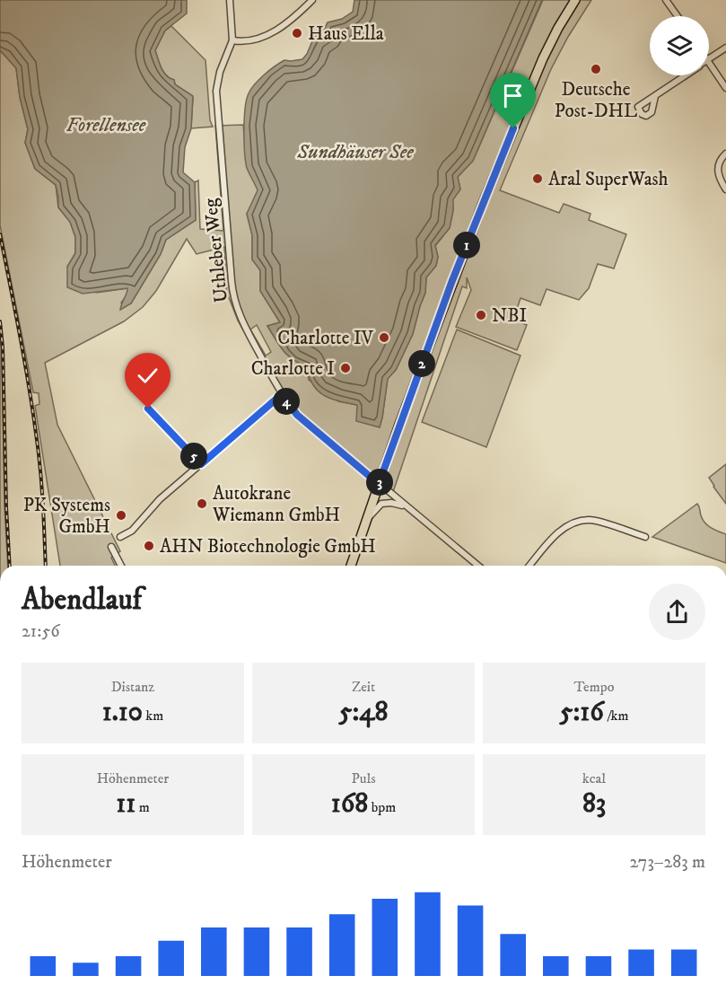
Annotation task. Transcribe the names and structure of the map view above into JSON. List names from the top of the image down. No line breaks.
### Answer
{"streets":{"street":["Uthleber Weg"]},"water":["Forellensee","Sundhäuser See"],"places":["Haus Ella","Deutsche Post-DHL","Aral SuperWash","NBI","Charlotte IV","Charlotte I","Autokrane Wiemann GmbH","PK Systems GmbH","AHN Biotechnologie GmbH"],"page":{"pins":["1","2","4","5","3"],"heading":["Abendlauf","21:56"],"stats":[["Distanz","1.10 km"],["Zeit","5:48"],["Tempo","5:16 /km"],["Höhenmeter","11 m"],["Puls","168 bpm"],["kcal","83"]],"chart":["Höhenmeter","273–283 m"]}}
